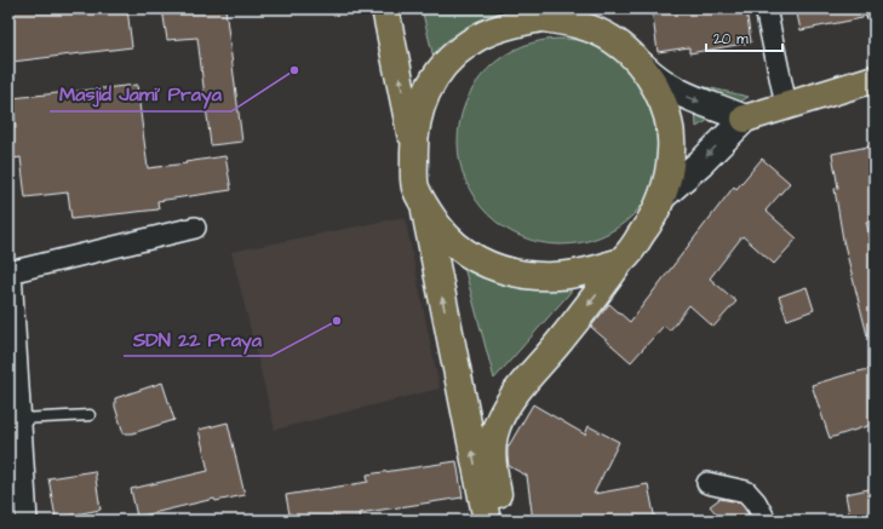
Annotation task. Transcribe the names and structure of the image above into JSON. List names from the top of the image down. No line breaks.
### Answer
{"places":["Masjid Jami' Praya","SDN 22 Praya"],"scale_bar":"20 m"}
